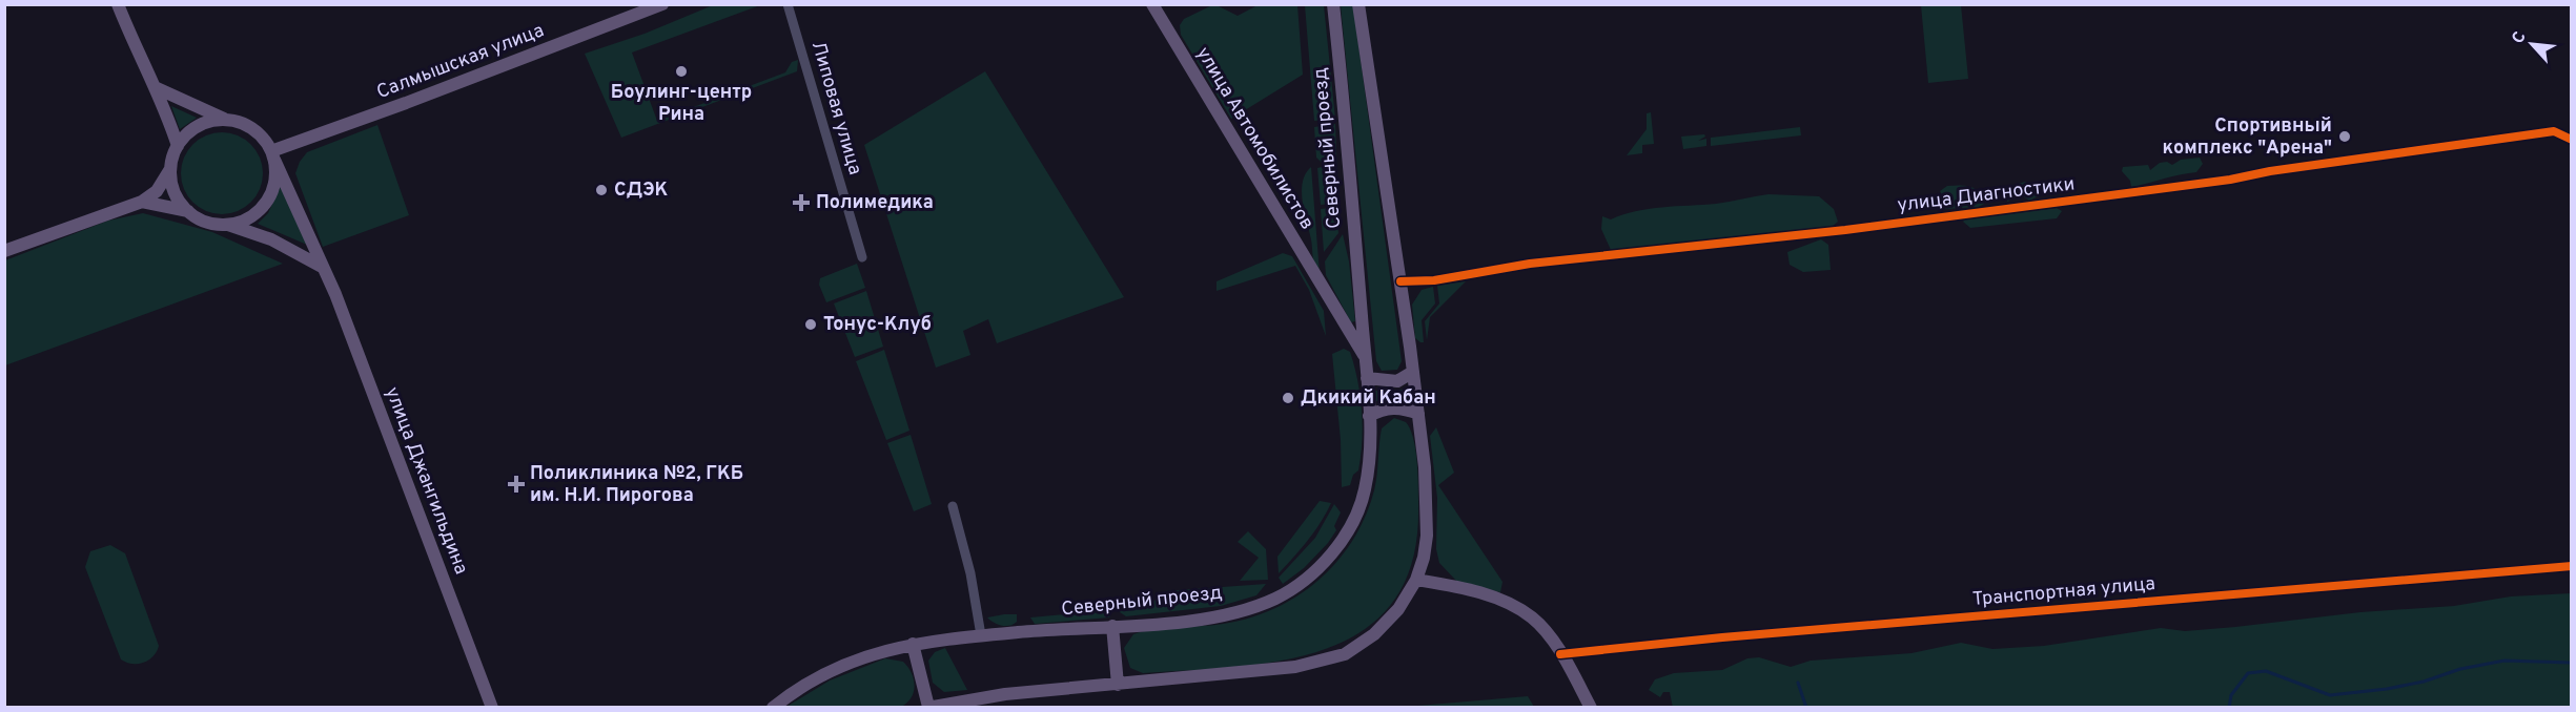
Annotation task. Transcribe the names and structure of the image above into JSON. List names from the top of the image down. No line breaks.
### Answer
{"streets":{"main road":["Салмышская улица","улица Автомобилистов","Северный проезд","улица Джангильдина"],"street":["Липовая улица","улица Диагностики","Транспортная улица"]},"crossings":[["Салмышская улица","улица Джангильдина"],["улица Автомобилистов","Северный проезд"]],"places":{"other":["Боулинг-центр Рина","Спортивный комплекс \"Арена\"","СДЭК","Тонус-Клуб","Дкикий Кабан"],"health":["Полимедика","Поликлиника №2, ГКБ им. Н.И. Пирогова"]},"north":"top left"}
